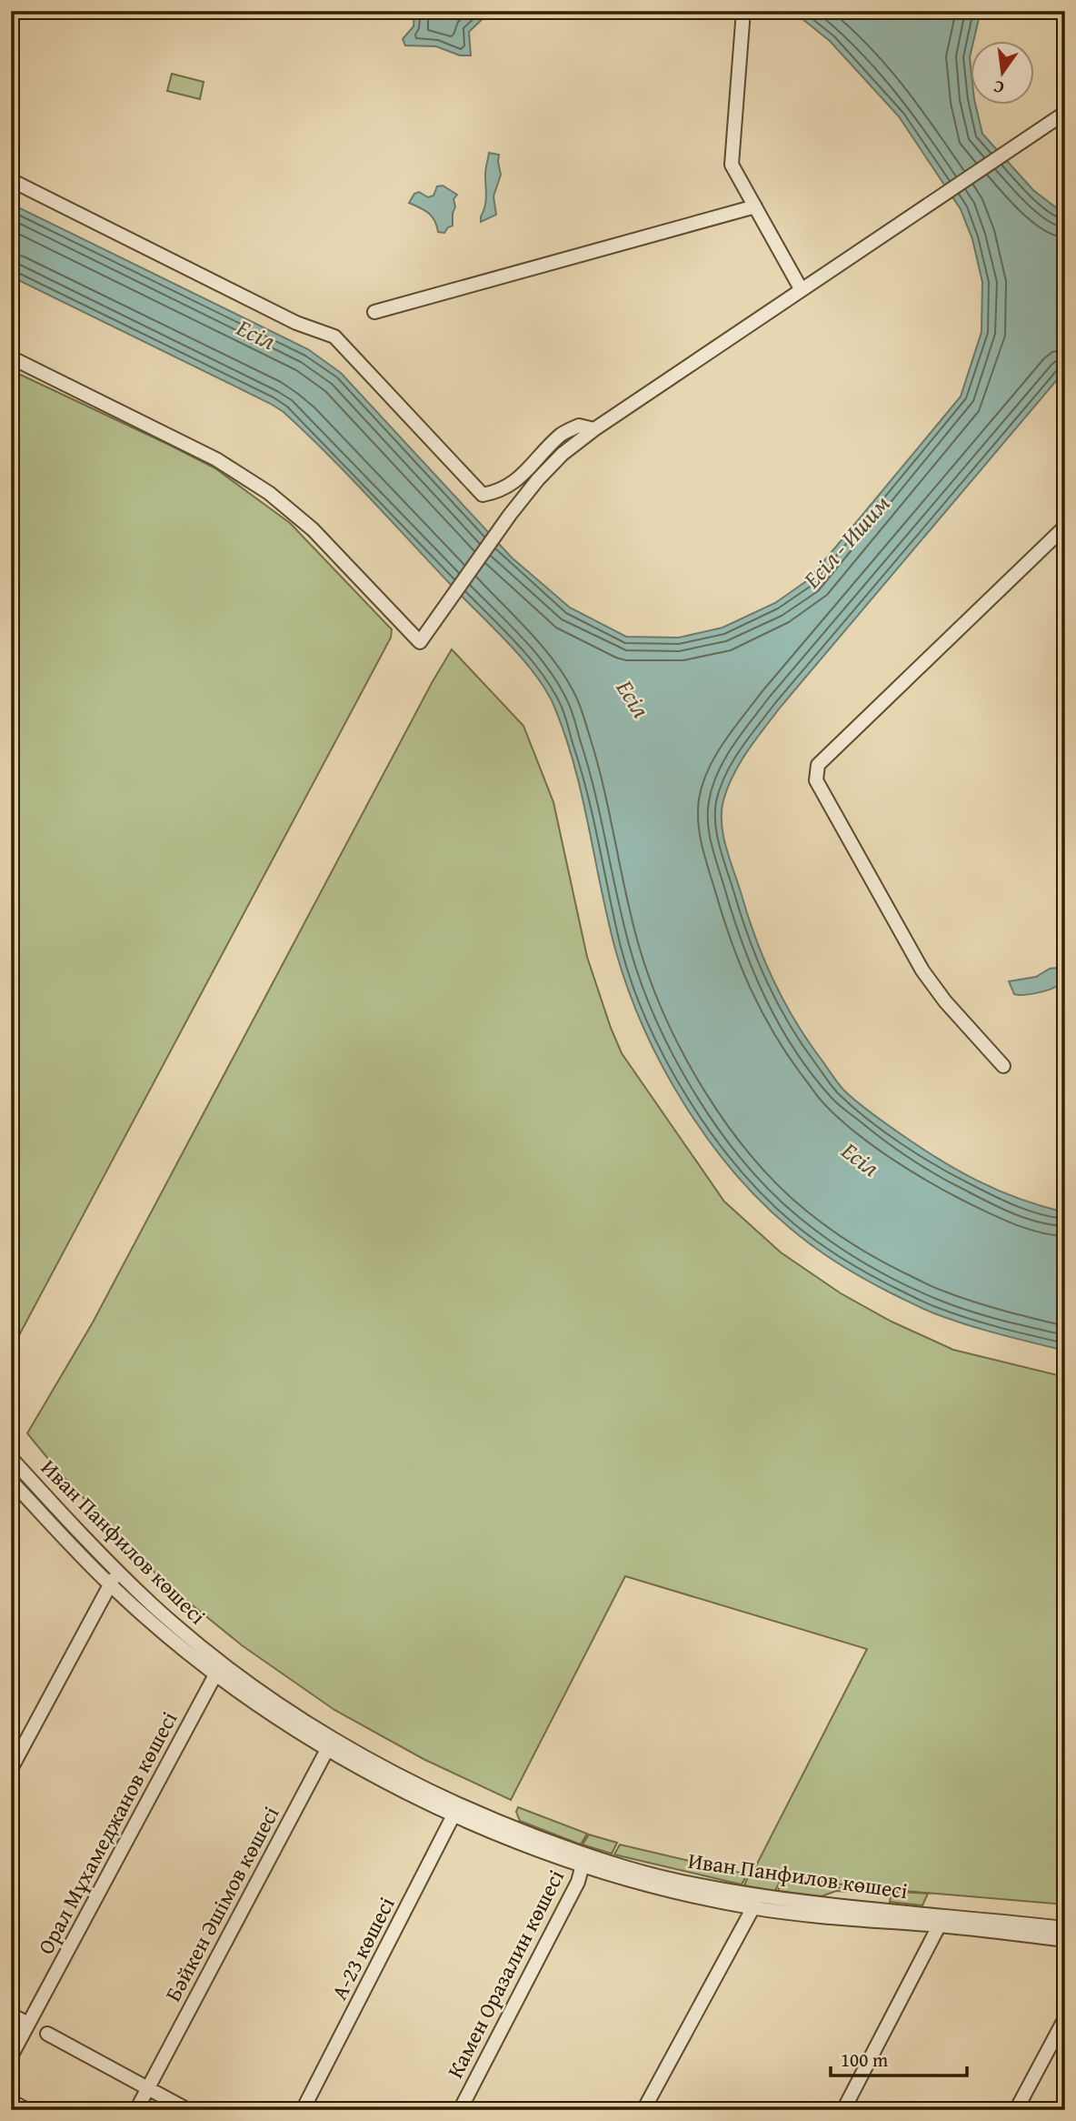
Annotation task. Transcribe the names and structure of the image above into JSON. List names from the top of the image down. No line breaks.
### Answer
{"streets":{"street":["Иван Панфилов көшесі","Орал Мұхамеджанов көшесі","Бәйкен Әшімов көшесі","А-23 көшесі","Камен Оразалин көшесі"]},"crossings":[["Иван Панфилов көшесі","Орал Мұхамеджанов көшесі"],["Иван Панфилов көшесі","Бәйкен Әшімов көшесі"],["Иван Панфилов көшесі","А-23 көшесі"],["Иван Панфилов көшесі","Камен Оразалин көшесі"]],"water":["Есіл","Есіл - Ишим"],"scale_bar":"100 m","north":"bottom"}
